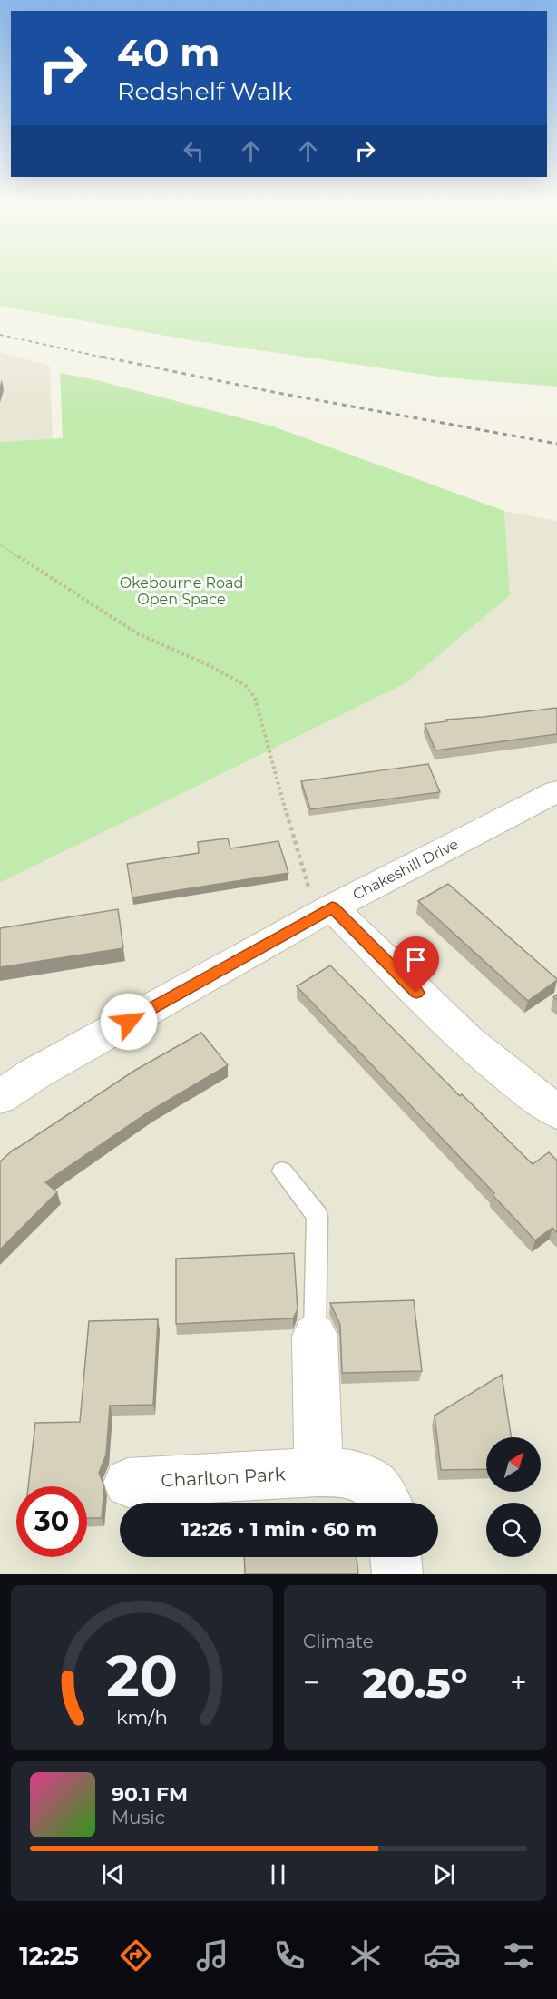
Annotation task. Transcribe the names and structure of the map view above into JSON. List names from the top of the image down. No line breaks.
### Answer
{"streets":{"street":["Chakeshill Drive","Charlton Park"]},"parks":["Okebourne Road Open Space"],"north":"top right","page":{"turn":["40 m","Redshelf Walk"],"limit":"30","trip":"12:26 · 1 min · 60 m","tile":"Climate","heat":["−","20.5°","+"],"song":["90.1 FM","Music"],"tabs":"12:25","gauge":["20","km/h"]}}
